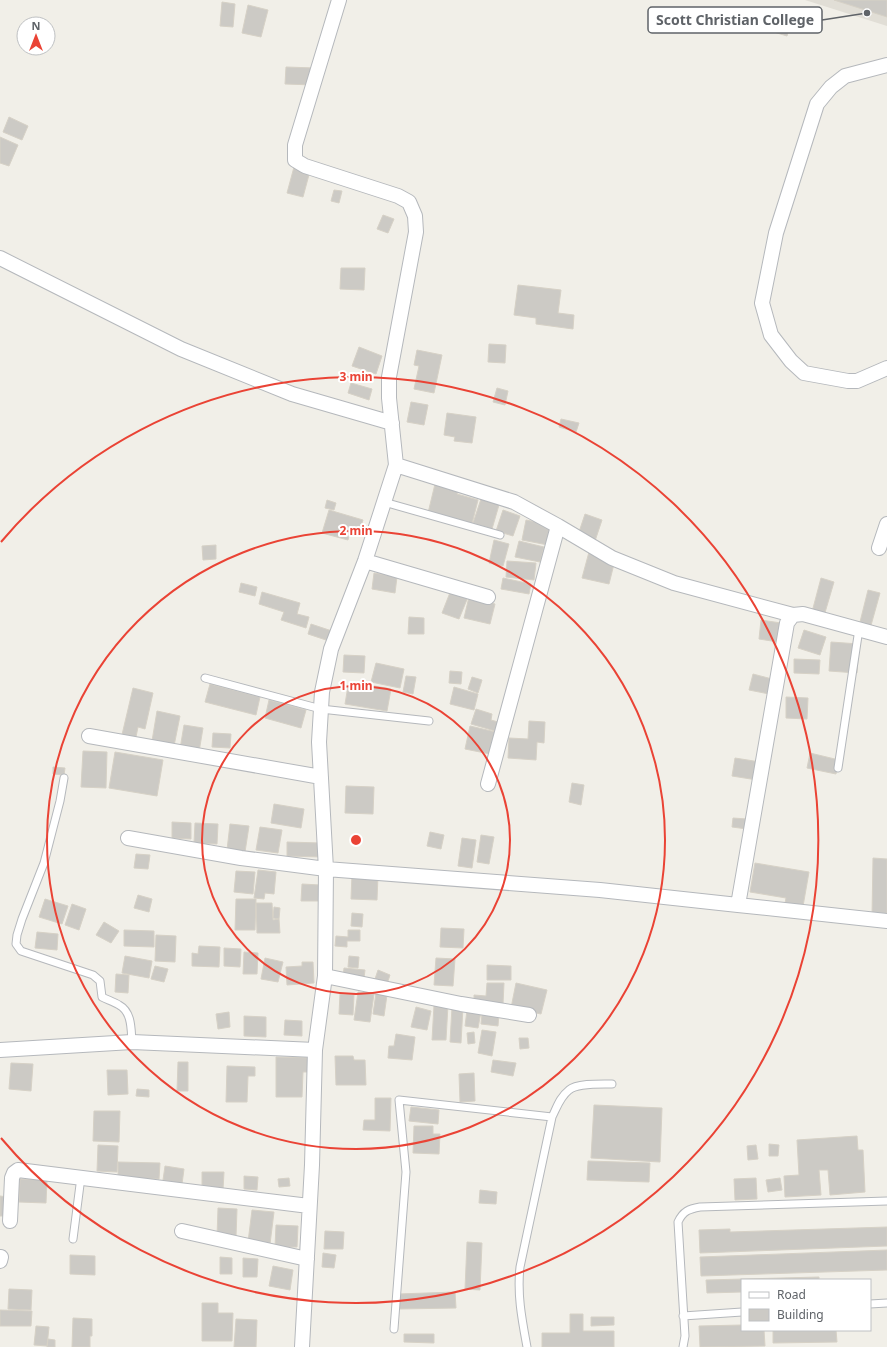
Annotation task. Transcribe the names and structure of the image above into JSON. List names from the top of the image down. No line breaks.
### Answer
{"places":["Scott Christian College"],"legend":["Road","Building"],"north":"top","rings":["3 min","2 min","1 min"]}
